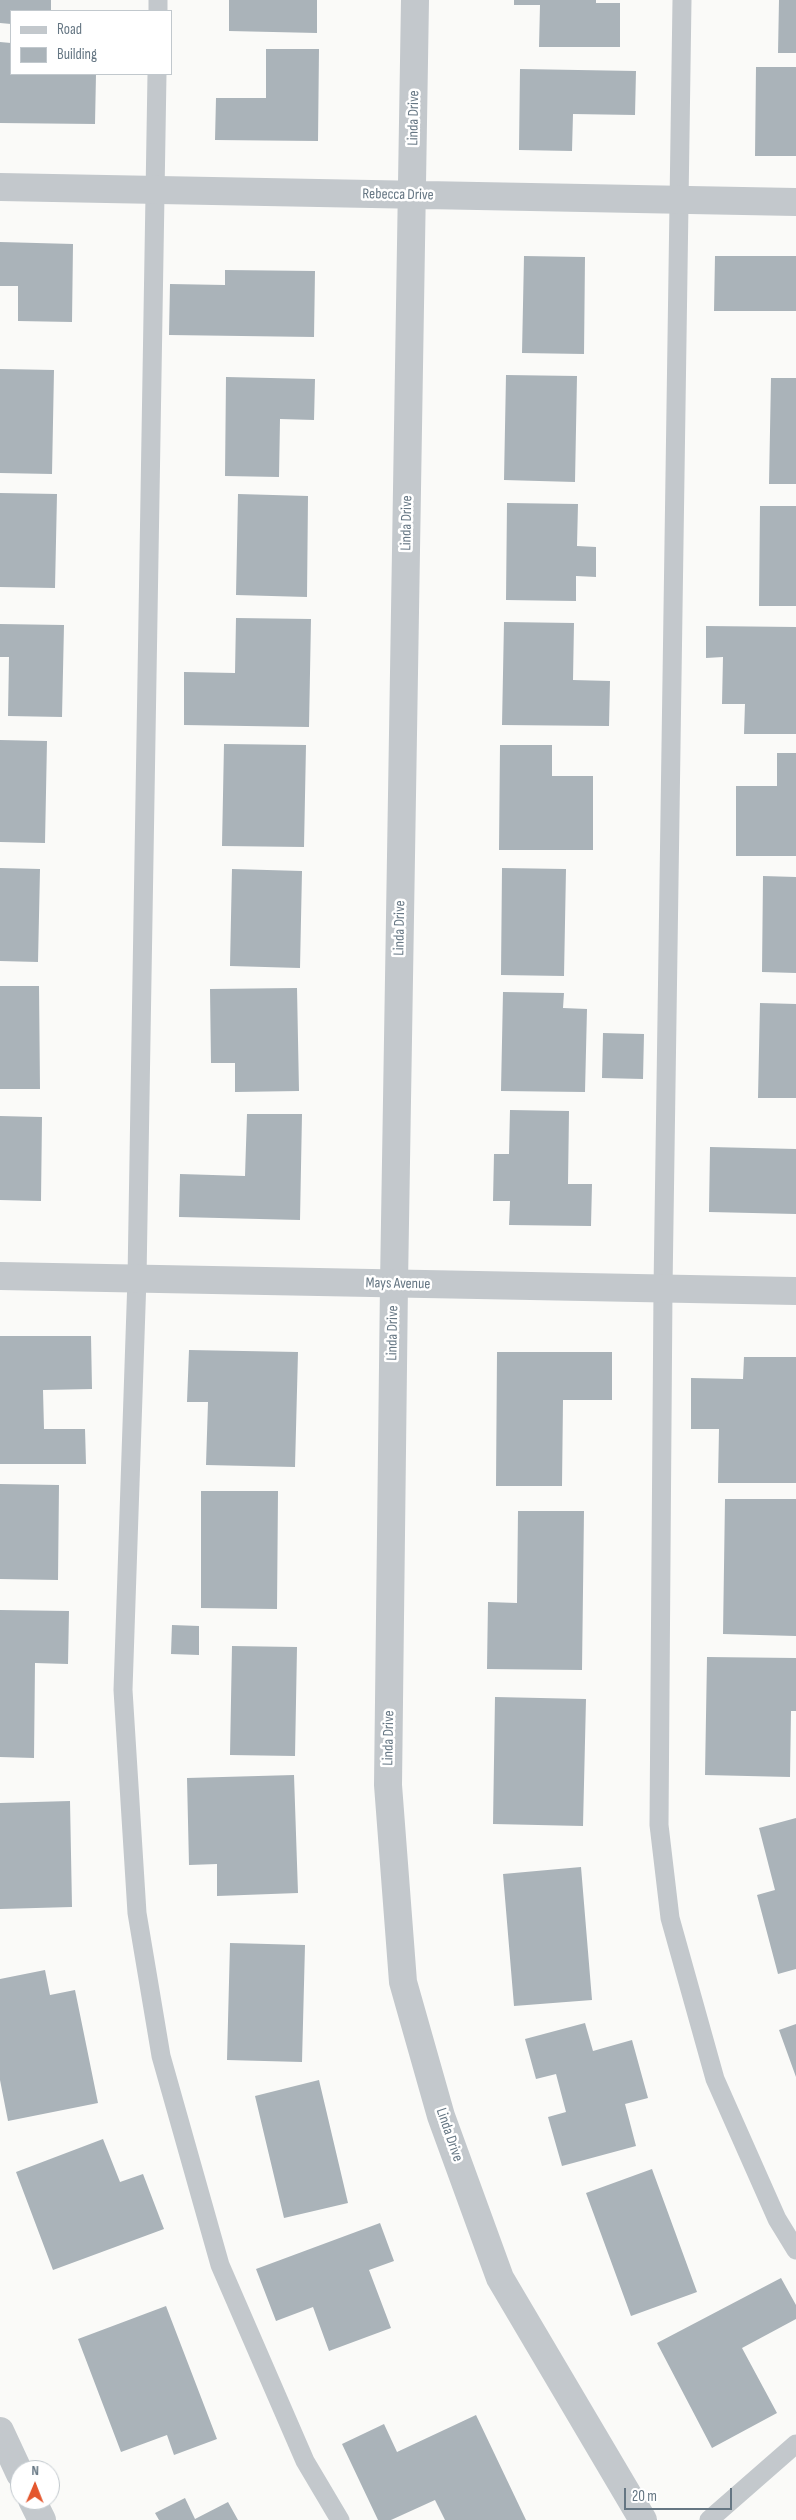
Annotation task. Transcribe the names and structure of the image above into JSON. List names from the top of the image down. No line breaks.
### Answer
{"streets":{"street":["Linda Drive","Rebecca Drive","Mays Avenue"]},"crossings":[["Linda Drive","Rebecca Drive"],["Linda Drive","Mays Avenue"]],"legend":["Road","Building"],"scale_bar":"20 m","north":"top"}
